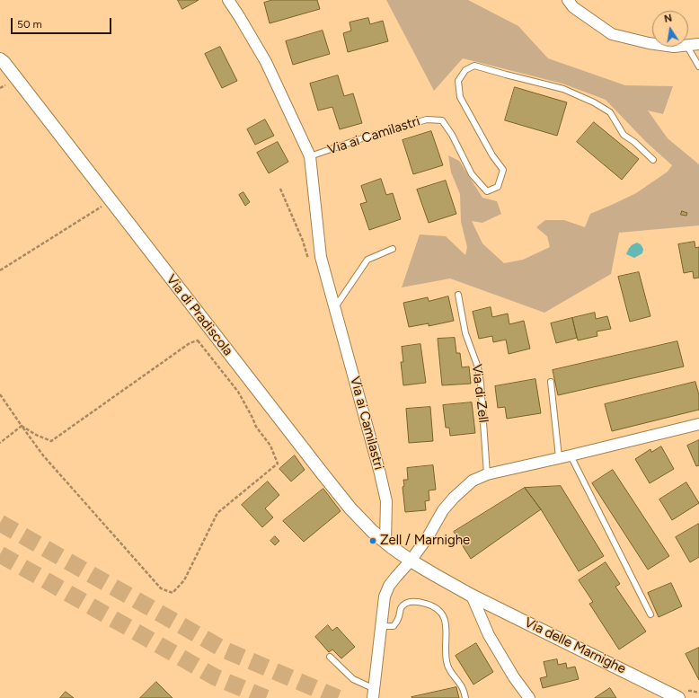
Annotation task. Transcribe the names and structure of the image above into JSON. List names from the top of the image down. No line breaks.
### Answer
{"streets":{"street":["Via ai Camilastri","Via di Pradiscola","Via delle Marnighe"],"lane":["Via di Zell"]},"crossings":[["Via ai Camilastri","Via di Pradiscola"],["Via di Pradiscola","Via delle Marnighe"]],"places":["Zell / Marnighe"],"scale_bar":"50 m","north":"top"}
